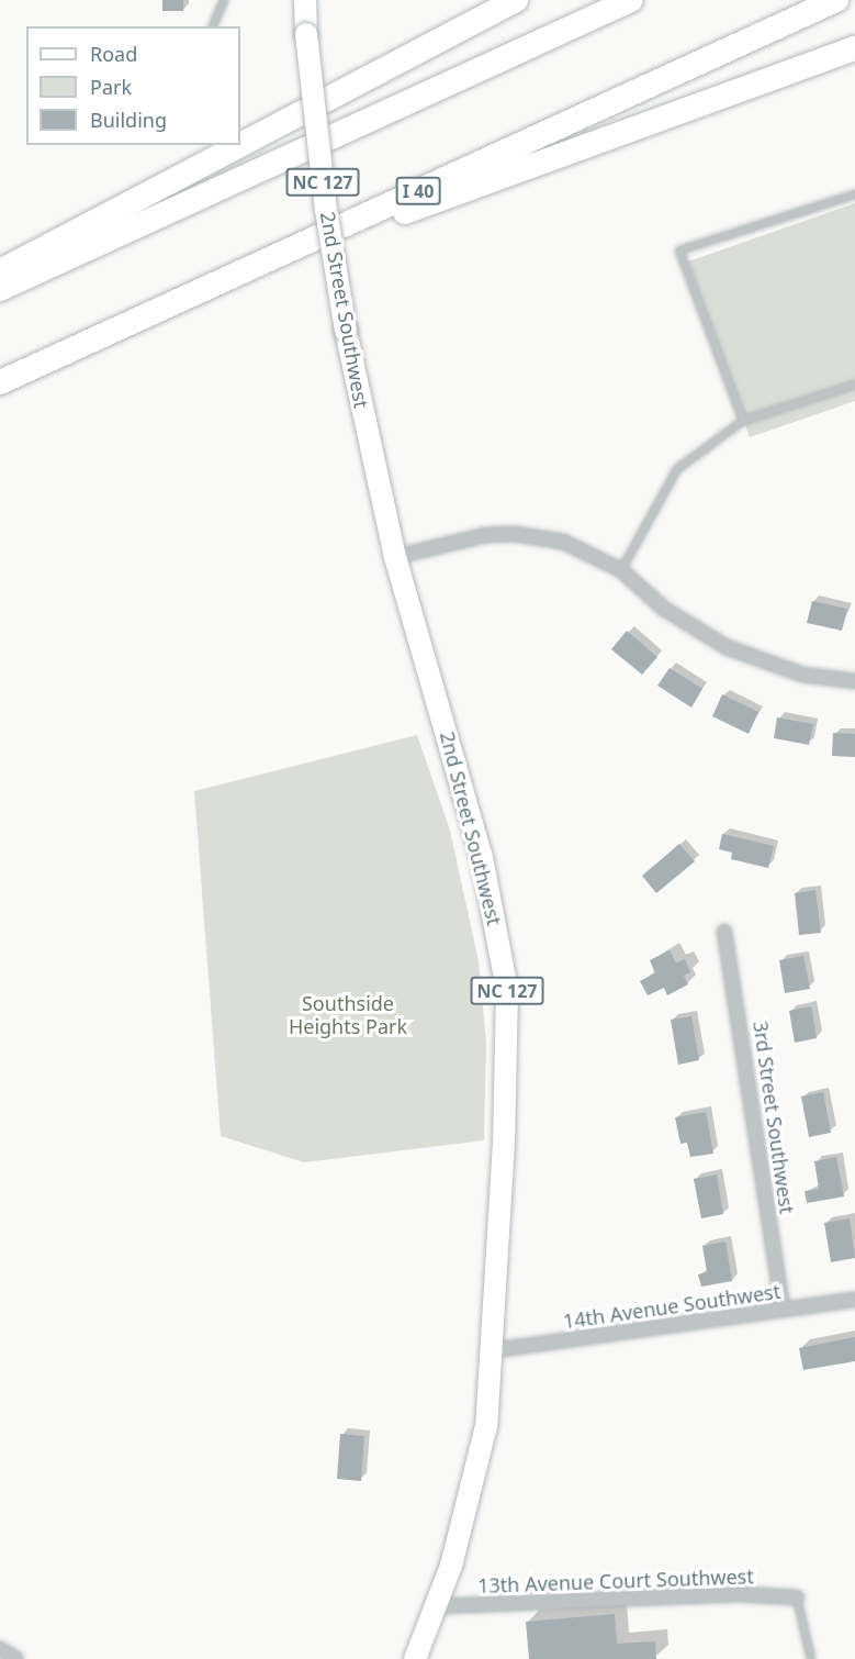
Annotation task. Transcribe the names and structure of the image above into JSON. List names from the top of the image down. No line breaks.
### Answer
{"streets":{"highway":["I 40"],"main road":["NC 127","2nd Street Southwest"],"street":["3rd Street Southwest","14th Avenue Southwest","13th Avenue Court Southwest"]},"crossings":[["2nd Street Southwest","14th Avenue Southwest"],["2nd Street Southwest","13th Avenue Court Southwest"],["3rd Street Southwest","14th Avenue Southwest"]],"parks":["Southside Heights Park"],"legend":["Road","Park","Building"]}
